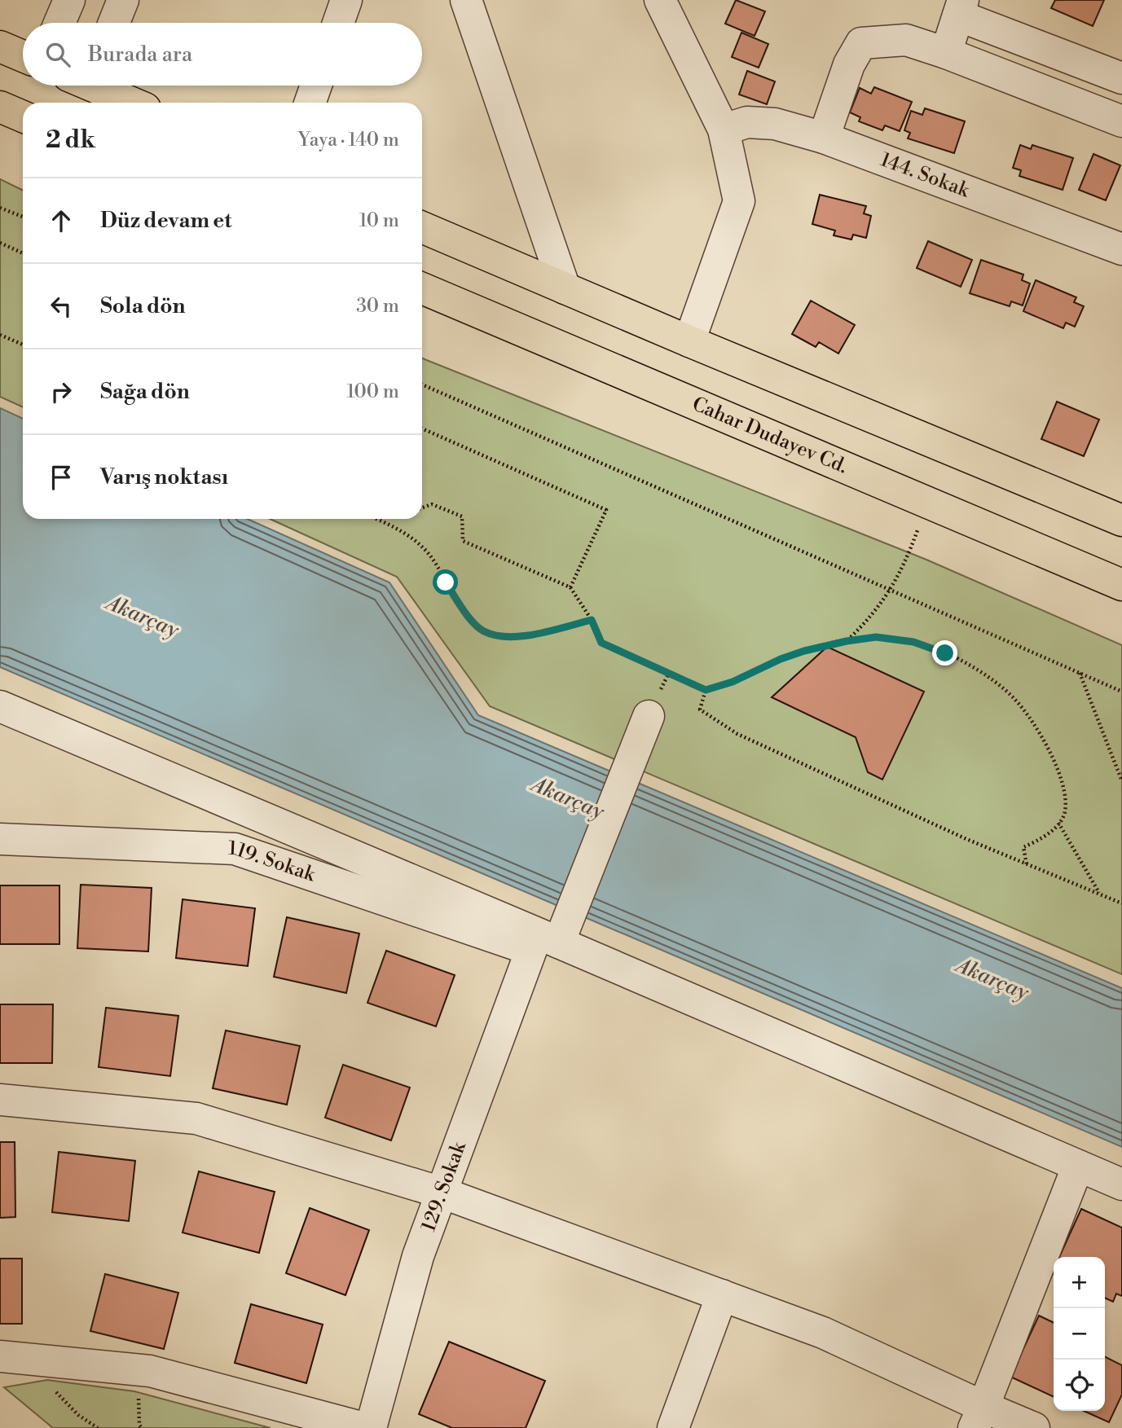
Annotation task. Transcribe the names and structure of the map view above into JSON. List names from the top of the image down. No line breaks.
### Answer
{"streets":{"main road":["Cahar Dudayev Cd."],"street":["144. Sokak","119. Sokak","129. Sokak"]},"crossings":[["119. Sokak","129. Sokak"]],"water":["Akarçay"],"page":{"search":"Burada ara","heading":["2 dk","Yaya · 140 m"],"list":[["Düz devam et","10 m"],["Sola dön","30 m"],["Sağa dön","100 m"],"Varış noktası"],"map_buttons":["+","−"]}}
